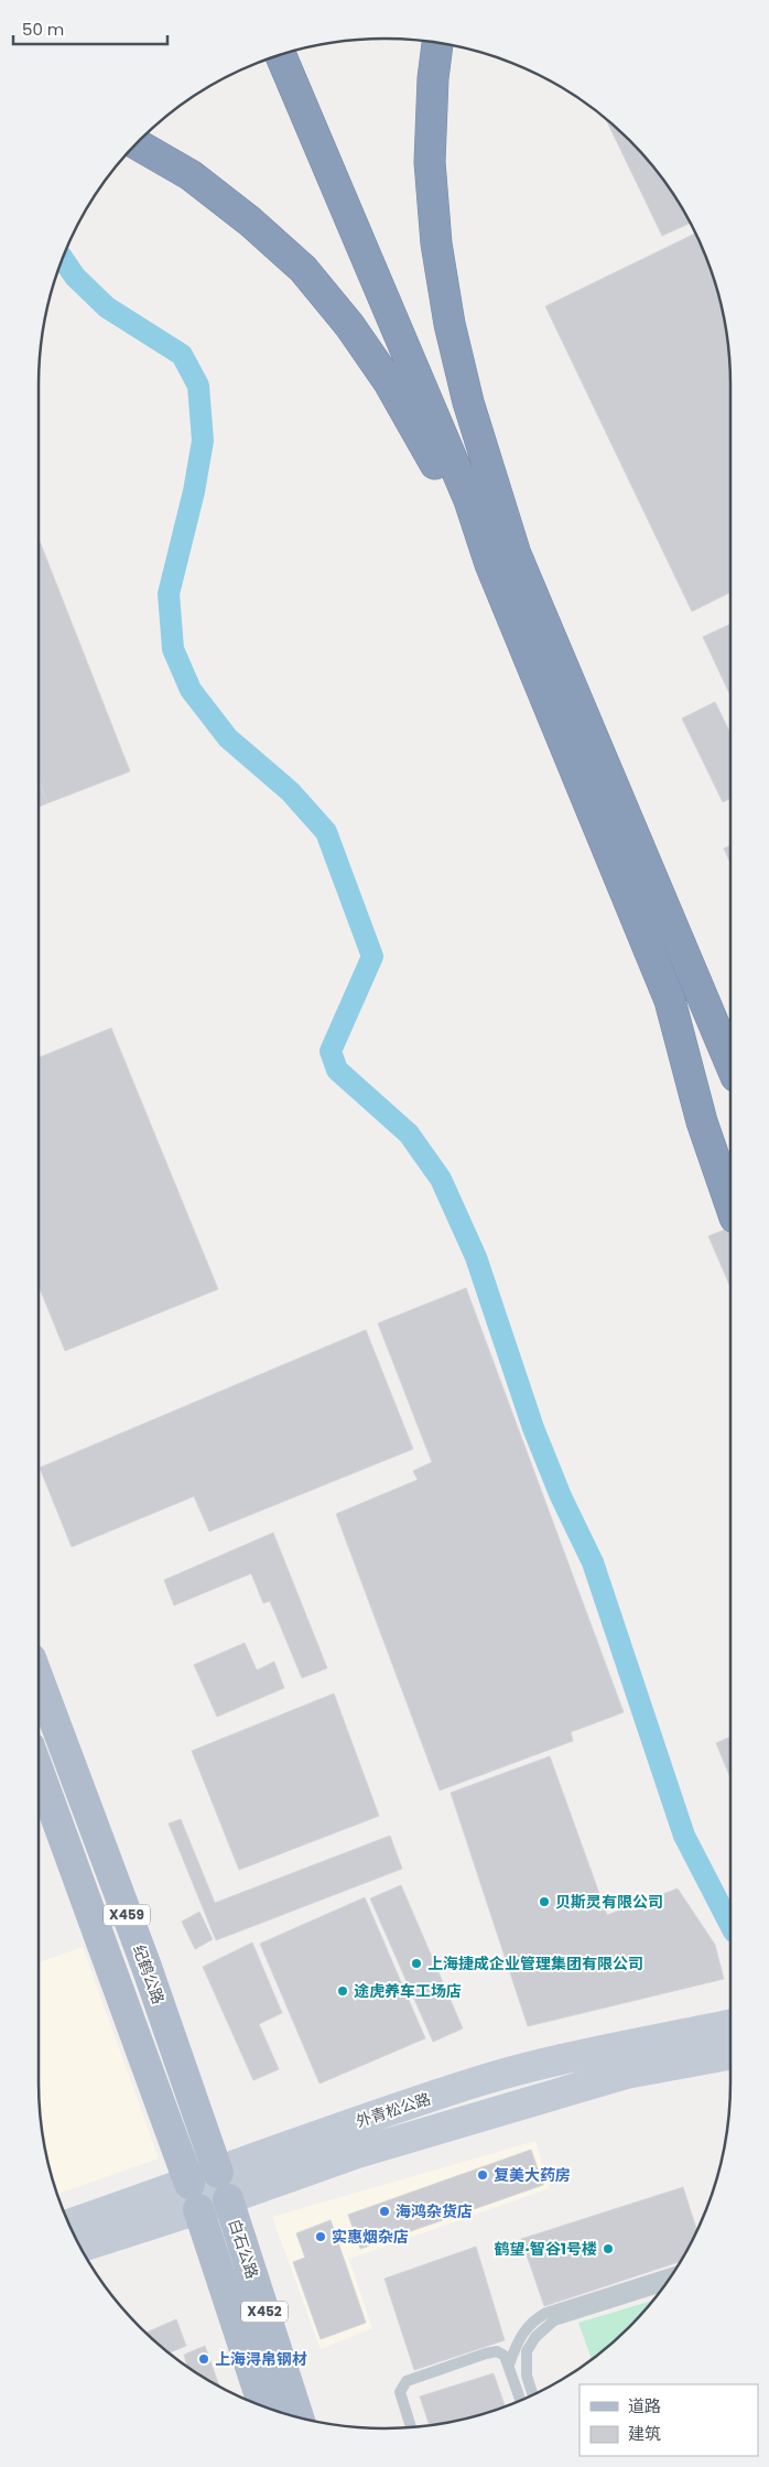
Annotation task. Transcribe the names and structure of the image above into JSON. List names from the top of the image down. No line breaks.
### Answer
{"streets":{"main road":["X459","纪鹤公路","外青松公路","白石公路","X452"]},"crossings":[["X459","外青松公路"],["X459","白石公路"],["纪鹤公路","外青松公路"],["纪鹤公路","白石公路"],["外青松公路","白石公路"]],"places":["贝斯灵有限公司","上海捷成企业管理集团有限公司","途虎养车工场店","复美大药房","海鸿杂货店","实惠烟杂店","鹤望·智谷1号楼","上海浔帛钢材"],"legend":["道路","建筑"],"scale_bar":"50 m"}
